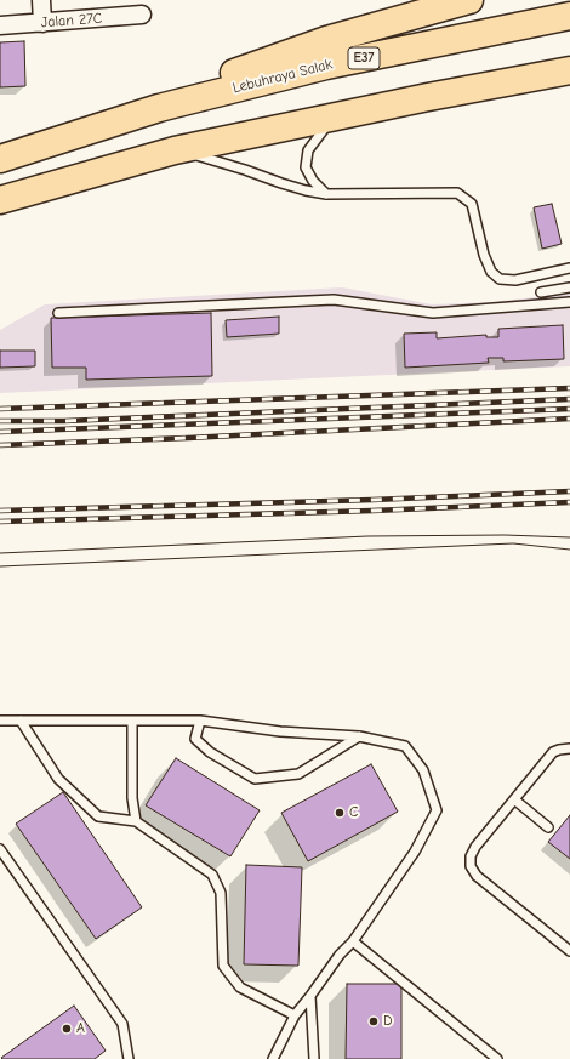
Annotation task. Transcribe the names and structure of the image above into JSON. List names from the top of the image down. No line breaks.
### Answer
{"streets":{"highway":["E37","Lebuhraya Salak"],"street":["Jalan 27C"]},"places":["C","D","A"]}
